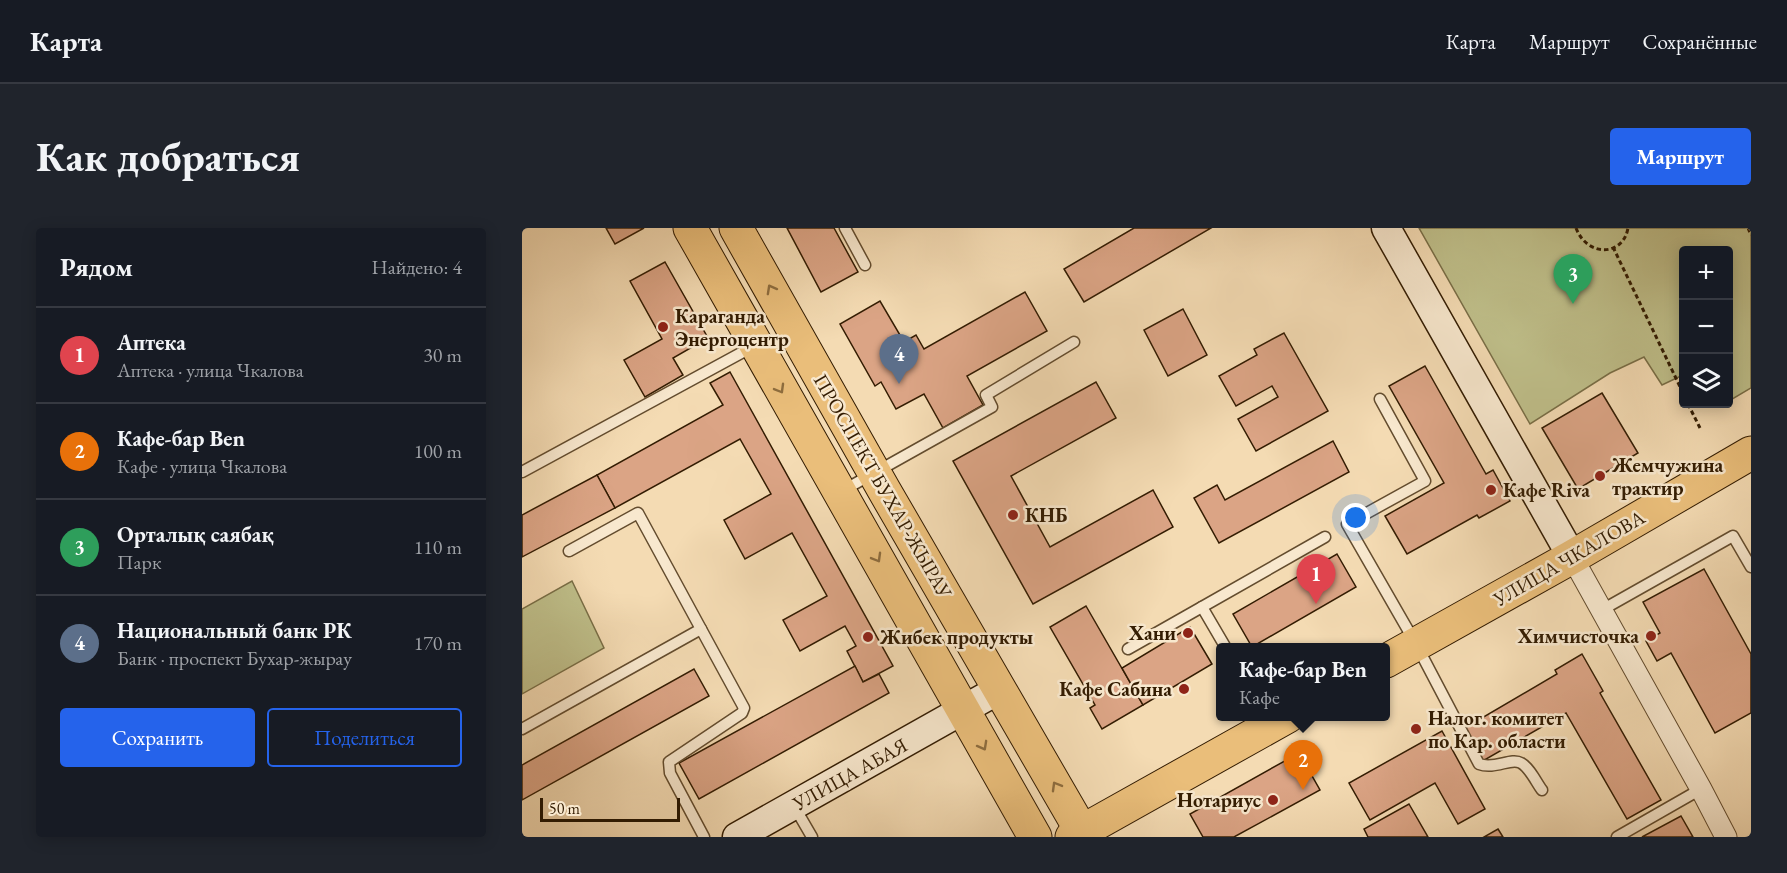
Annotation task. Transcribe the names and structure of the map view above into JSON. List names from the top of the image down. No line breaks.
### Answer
{"streets":{"main road":["ПРОСПЕКТ БУХАР-ЖЫРАУ","УЛИЦА ЧКАЛОВА","УЛИЦА АБАЯ"]},"crossings":[["ПРОСПЕКТ БУХАР-ЖЫРАУ","УЛИЦА АБАЯ"]],"places":["Караганда Энергоцентр","Жемчужина трактир","Кафе Riva","КНБ","Хани","Химчисточка","Жибек продукты","Кафе Сабина","Налог. комитет по Кар. области","Нотариус"],"scale_bar":"50 m","page":{"header":"Карта","nav":["Карта","Маршрут","Сохранённые"],"buttons":["Маршрут",["Сохранить","Поделиться"]],"title":"Как добраться","heading":["Рядом","Найдено: 4"],"map_buttons":["+","−"],"pins":["3","4","1","2"],"list":[{"mark":"1","name":"Аптека","note":"Аптека · улица Чкалова","value":"30 m"},{"mark":"2","name":"Кафе-бар Ben","note":"Кафе · улица Чкалова","value":"100 m"},{"mark":"3","name":"Орталық саябақ","note":"Парк","value":"110 m"},{"mark":"4","name":"Национальный банк РК","note":"Банк · проспект Бухар-жырау","value":"170 m"}],"popup":["Кафе-бар Ben","Кафе"],"scale":"50 m"}}
